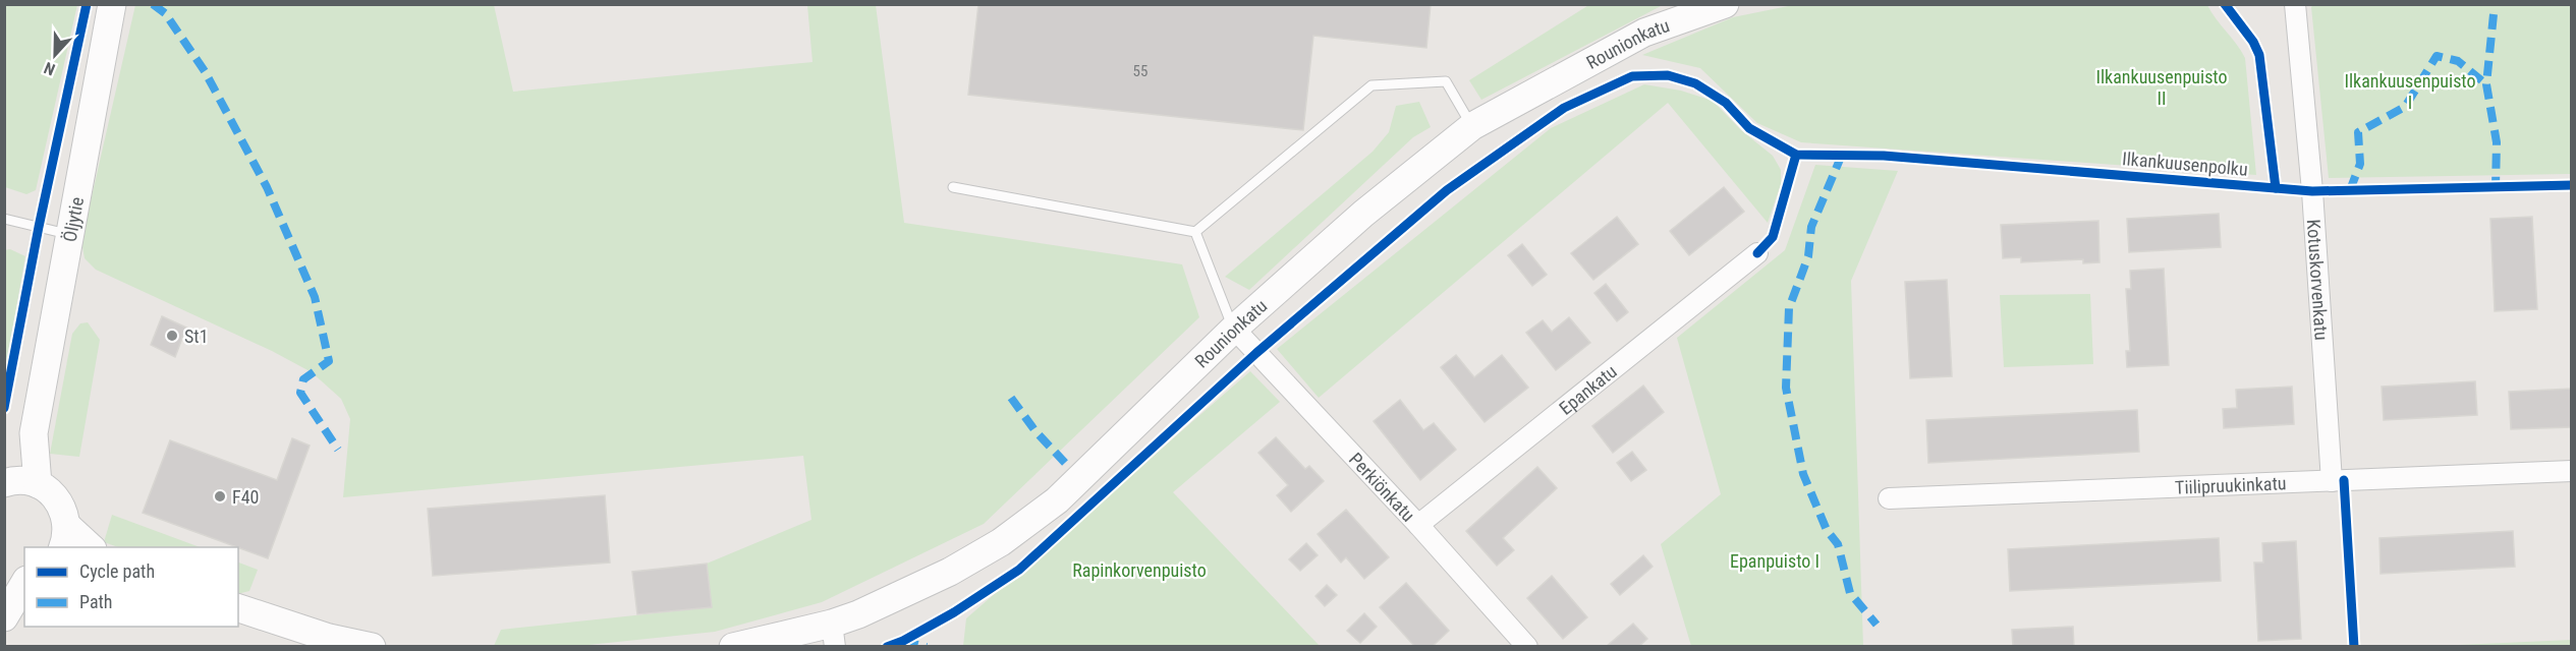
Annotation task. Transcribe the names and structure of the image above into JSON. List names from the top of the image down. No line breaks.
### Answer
{"streets":{"main road":["Rounionkatu","Öljytie"],"street":["Kotuskorvenkatu","Epankatu","Tiilipruukinkatu","Perkiönkatu"],"cycle path":["Ilkankuusenpolku"]},"crossings":[["Rounionkatu","Perkiönkatu"],["Kotuskorvenkatu","Tiilipruukinkatu"],["Epankatu","Perkiönkatu"]],"parks":["Ilkankuusenpuisto II","Ilkankuusenpuisto I","Epanpuisto I","Rapinkorvenpuisto"],"places":["St1","F40"],"house_numbers":["55"],"legend":["Cycle path","Path"],"north":"bottom"}
